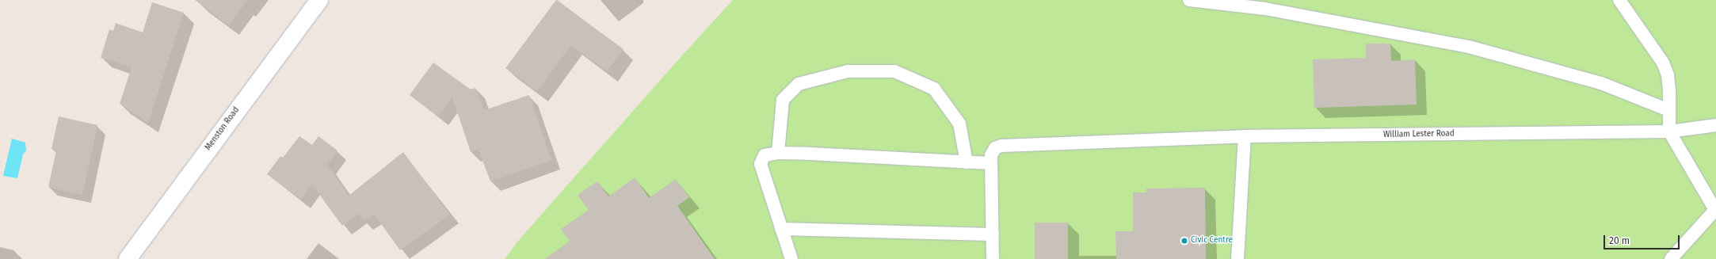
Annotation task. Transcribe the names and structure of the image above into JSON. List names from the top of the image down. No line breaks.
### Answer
{"streets":{"street":["Menston Road"],"lane":["William Lester Road"]},"places":["Civic Centre"],"scale_bar":"20 m"}
